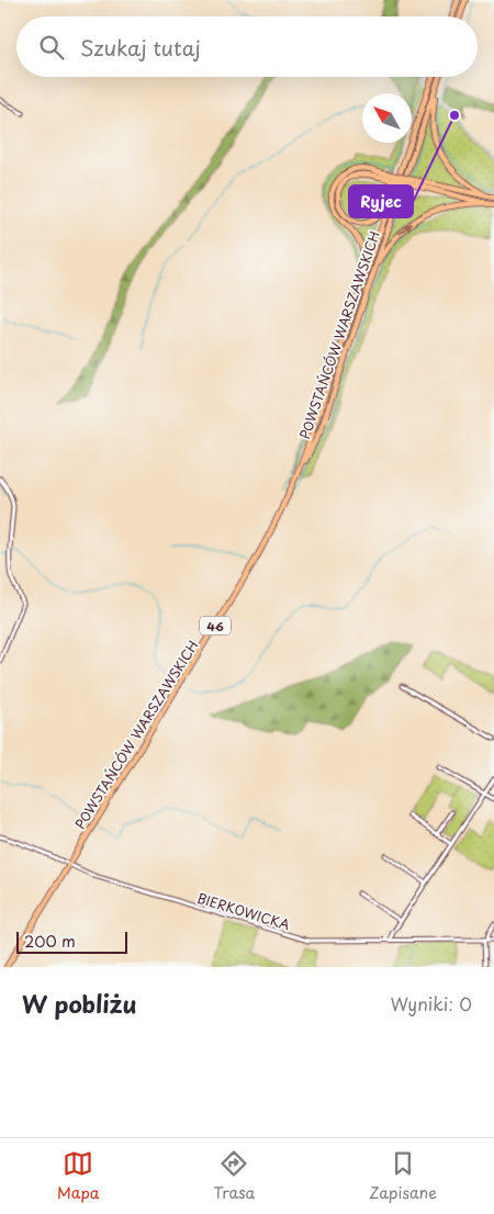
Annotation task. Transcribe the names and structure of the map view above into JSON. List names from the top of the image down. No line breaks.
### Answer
{"streets":{"main road":["POWSTAŃCÓW WARSZAWSKICH","46"],"street":["BIERKOWICKA"]},"crossings":[["POWSTAŃCÓW WARSZAWSKICH","BIERKOWICKA"]],"places":["Ryjec"],"scale_bar":"200 m","north":"top left","page":{"search":"Szukaj tutaj","scale":"200 m","heading":["W pobliżu","Wyniki: 0"],"nav":["Mapa","Trasa","Zapisane"]}}
